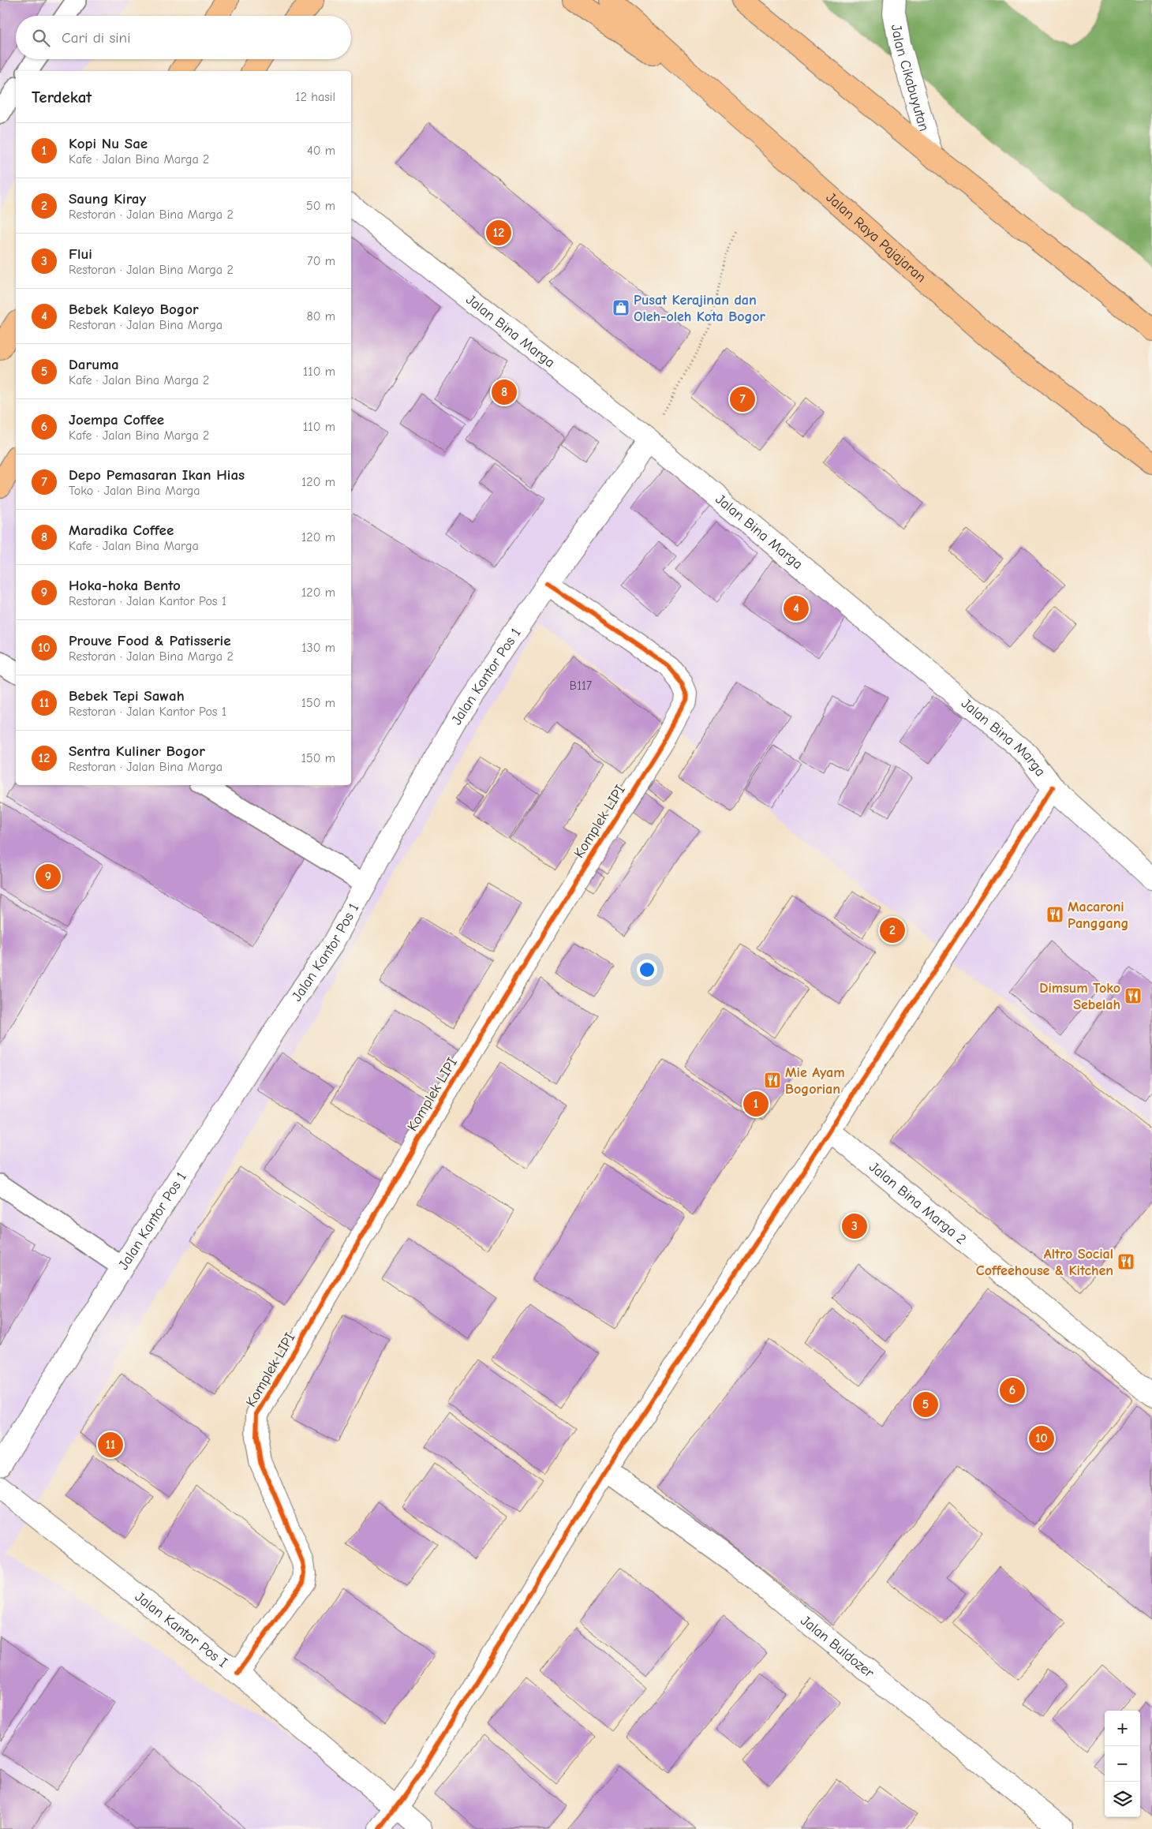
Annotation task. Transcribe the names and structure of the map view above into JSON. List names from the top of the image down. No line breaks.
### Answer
{"streets":{"highway":["Jalan Raya Pajajaran"],"street":["Jalan Cikabuyutan","Jalan Bina Marga","Jalan Kantor Pos 1","Komplek LIPI","Jalan Bina Marga 2","Jalan Kantor Pos I","Jalan Buldozer"]},"crossings":[["Jalan Bina Marga","Jalan Kantor Pos 1"],["Jalan Kantor Pos 1","Komplek LIPI"],["Komplek LIPI","Jalan Kantor Pos I"]],"places":{"shop":["Pusat Kerajinan dan Oleh-oleh Kota Bogor"],"restaurant":["Macaroni Panggang","Dimsum Toko Sebelah","Mie Ayam Bogorian","Altro Social Coffeehouse & Kitchen"]},"house_numbers":["B117"],"page":{"search":"Cari di sini","heading":["Terdekat","12 hasil"],"list":[{"mark":"1","name":"Kopi Nu Sae","note":"Kafe · Jalan Bina Marga 2","value":"40 m"},{"mark":"2","name":"Saung Kiray","note":"Restoran · Jalan Bina Marga 2","value":"50 m"},{"mark":"3","name":"Flui","note":"Restoran · Jalan Bina Marga 2","value":"70 m"},{"mark":"4","name":"Bebek Kaleyo Bogor","note":"Restoran · Jalan Bina Marga","value":"80 m"},{"mark":"5","name":"Daruma","note":"Kafe · Jalan Bina Marga 2","value":"110 m"},{"mark":"6","name":"Joempa Coffee","note":"Kafe · Jalan Bina Marga 2","value":"110 m"},{"mark":"7","name":"Depo Pemasaran Ikan Hias","note":"Toko · Jalan Bina Marga","value":"120 m"},{"mark":"8","name":"Maradika Coffee","note":"Kafe · Jalan Bina Marga","value":"120 m"},{"mark":"9","name":"Hoka-hoka Bento","note":"Restoran · Jalan Kantor Pos 1","value":"120 m"},{"mark":"10","name":"Prouve Food & Patisserie","note":"Restoran · Jalan Bina Marga 2","value":"130 m"},{"mark":"11","name":"Bebek Tepi Sawah","note":"Restoran · Jalan Kantor Pos 1","value":"150 m"},{"mark":"12","name":"Sentra Kuliner Bogor","note":"Restoran · Jalan Bina Marga","value":"150 m"}],"pins":["12","8","7","4","9","2","1","3","6","5","10","11"],"map_buttons":["+","−"]}}
